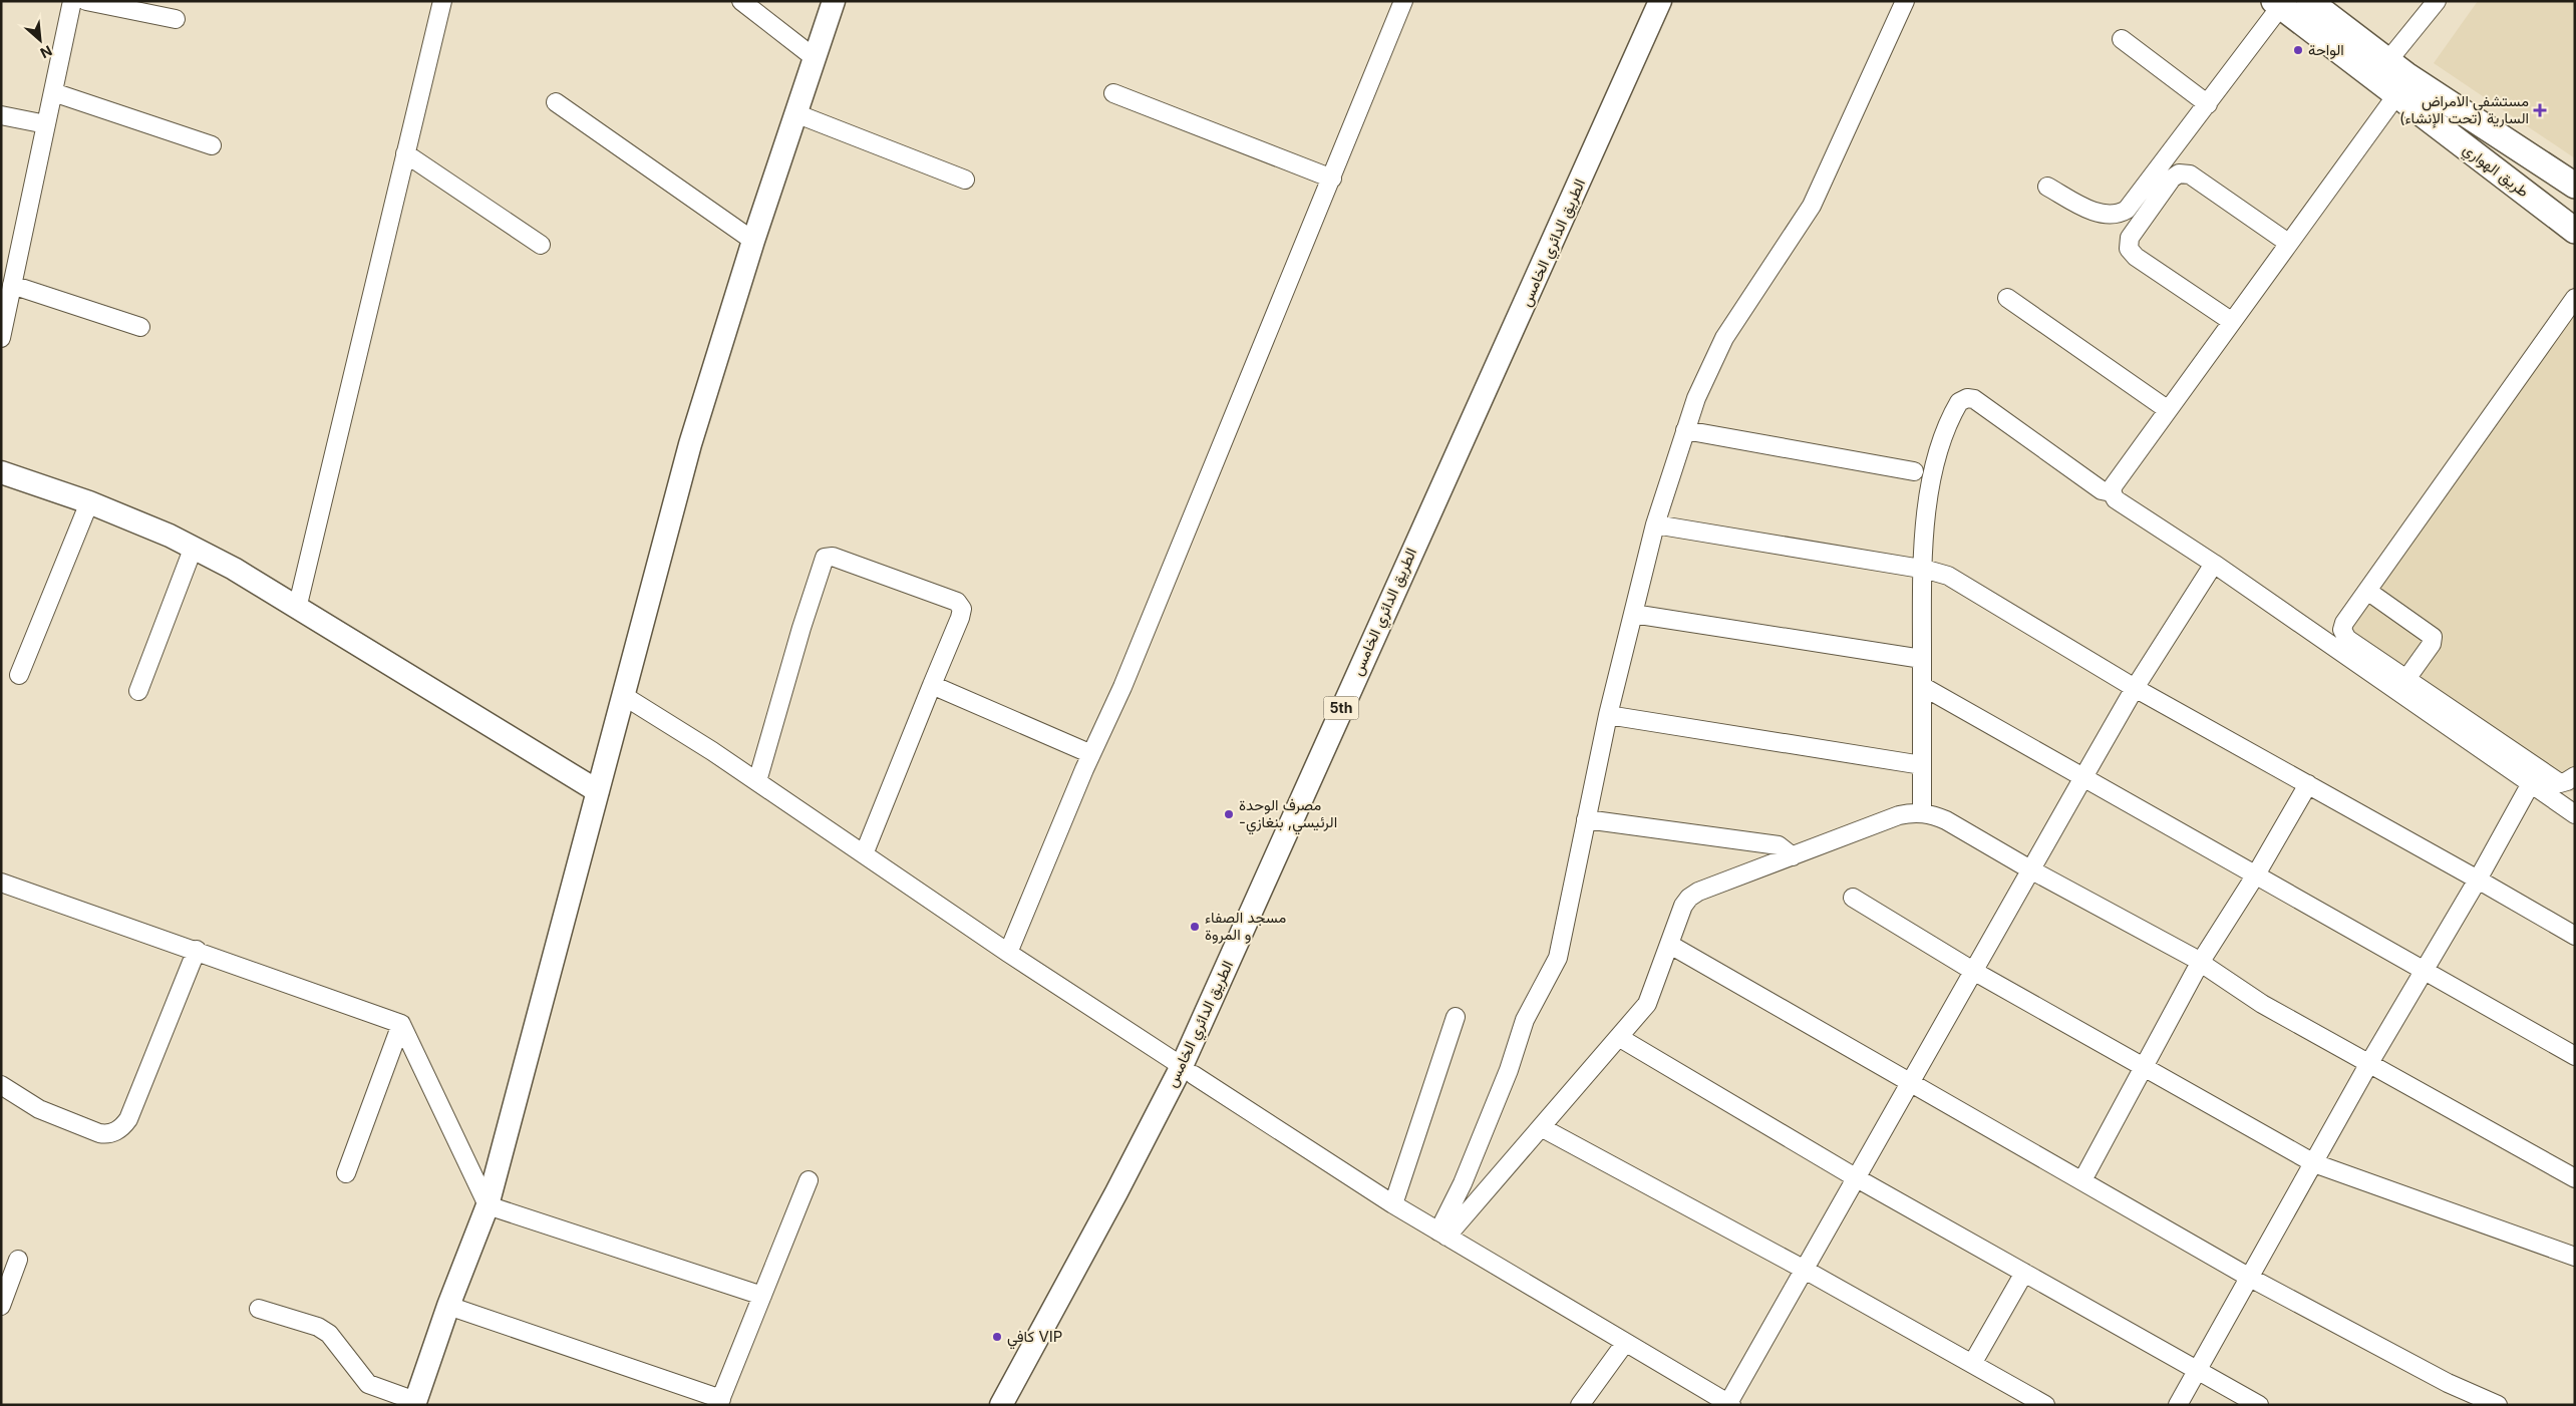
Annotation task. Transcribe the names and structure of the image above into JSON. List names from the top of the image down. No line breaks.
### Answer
{"streets":{"highway":["طريق الهواري"],"main road":["الطريق الدائري الخامس","5th"]},"places":{"other":["الواحة","مصرف الوحدة -الرئيسي, بنغازي","مسجد الصفاء و المروة","كافي VIP"],"health":["مستشفي الامراض السارية (تحت الإنشاء)"]},"north":"bottom right"}
